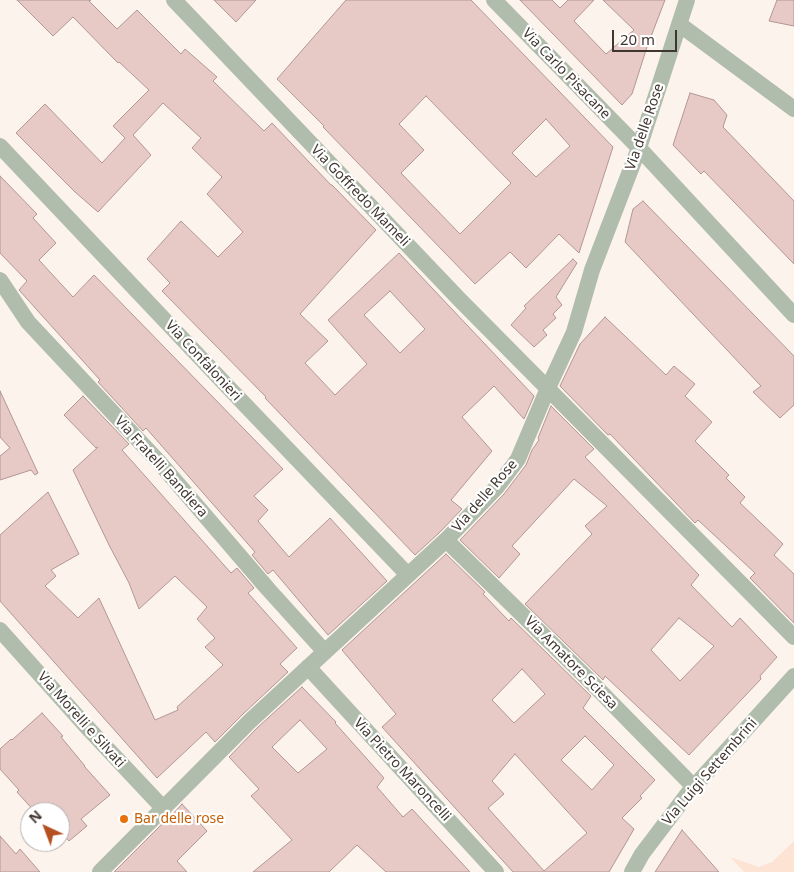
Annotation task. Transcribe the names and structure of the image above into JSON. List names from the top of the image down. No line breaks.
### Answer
{"streets":{"street":["Via Carlo Pisacane","Via delle Rose","Via Goffredo Mameli","Via Confalonieri","Via Fratelli Bandiera","Via Amatore Sciesa","Via Morelli e Silvati","Via Pietro Maroncelli","Via Luigi Settembrini"]},"crossings":[["Via Carlo Pisacane","Via delle Rose"],["Via delle Rose","Via Goffredo Mameli"],["Via delle Rose","Via Confalonieri"],["Via delle Rose","Via Fratelli Bandiera"],["Via delle Rose","Via Amatore Sciesa"],["Via delle Rose","Via Morelli e Silvati"],["Via delle Rose","Via Pietro Maroncelli"],["Via Amatore Sciesa","Via Luigi Settembrini"]],"places":["Bar delle rose"],"scale_bar":"20 m","north":"top left"}
